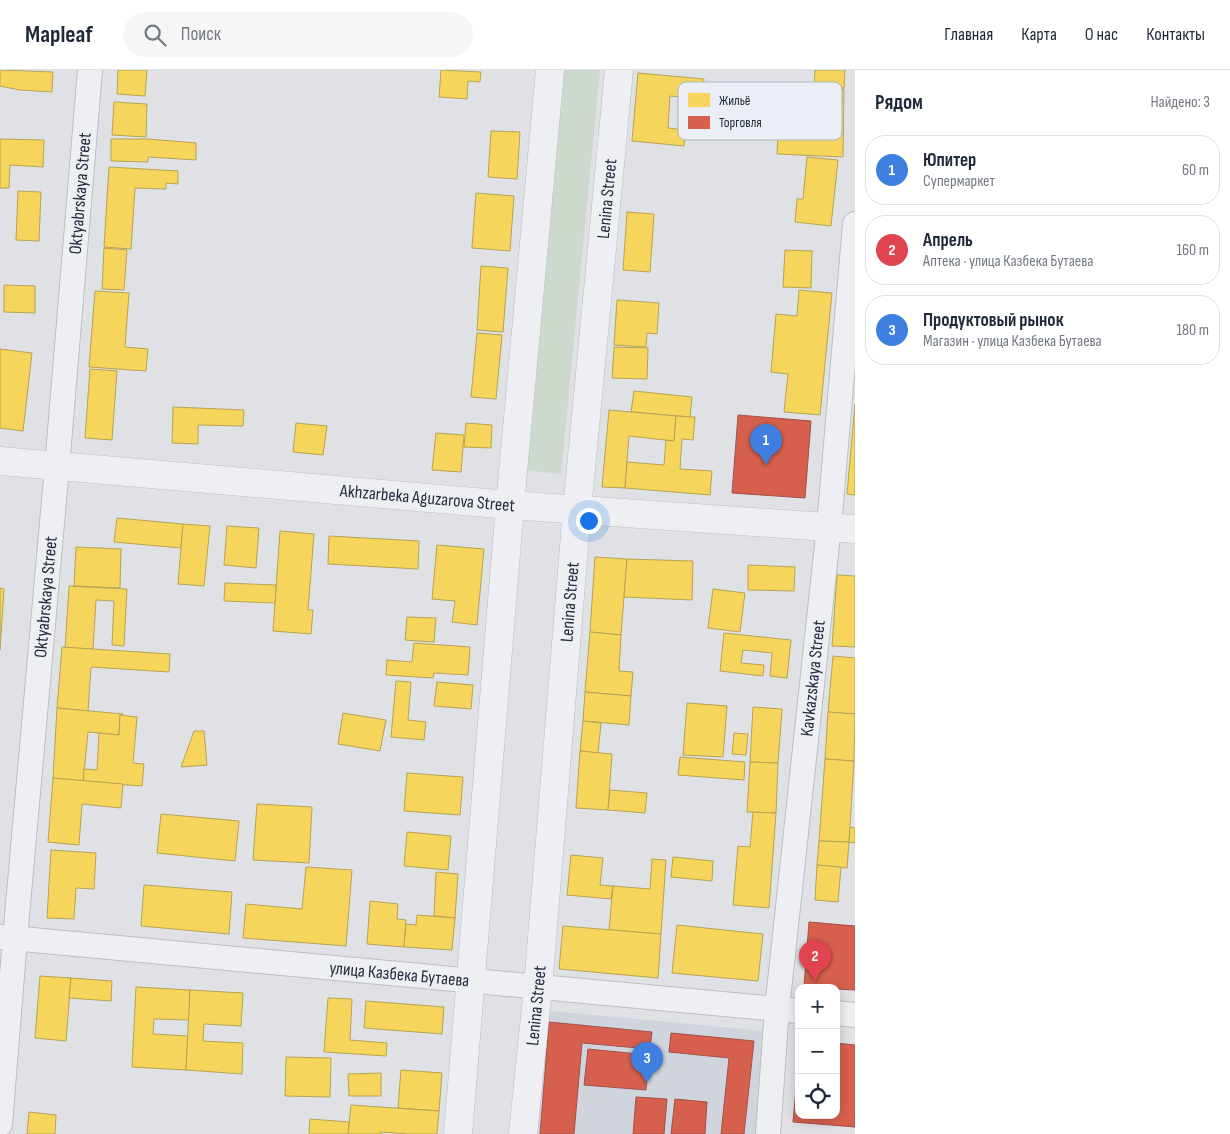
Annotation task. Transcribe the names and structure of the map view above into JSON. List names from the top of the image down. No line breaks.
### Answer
{"streets":{"street":["Oktyabrskaya Street","Lenina Street","Akhzarbeka Aguzarova Street","Kavkazskaya Street","улица Казбека Бутаева"]},"crossings":[["Oktyabrskaya Street","Akhzarbeka Aguzarova Street"],["Oktyabrskaya Street","улица Казбека Бутаева"],["Lenina Street","Akhzarbeka Aguzarova Street"],["Lenina Street","улица Казбека Бутаева"],["Akhzarbeka Aguzarova Street","Kavkazskaya Street"],["Kavkazskaya Street","улица Казбека Бутаева"]],"legend":["Жильё","Торговля"],"page":{"header":"Mapleaf","search":"Поиск","nav":["Главная","Карта","О нас","Контакты"],"heading":["Рядом","Найдено: 3"],"list":[{"mark":"1","name":"Юпитер","note":"Супермаркет","value":"60 m"},{"mark":"2","name":"Апрель","note":"Аптека · улица Казбека Бутаева","value":"160 m"},{"mark":"3","name":"Продуктовый рынок","note":"Магазин · улица Казбека Бутаева","value":"180 m"}],"pins":["1","2","3"],"map_buttons":["+","−"]}}
